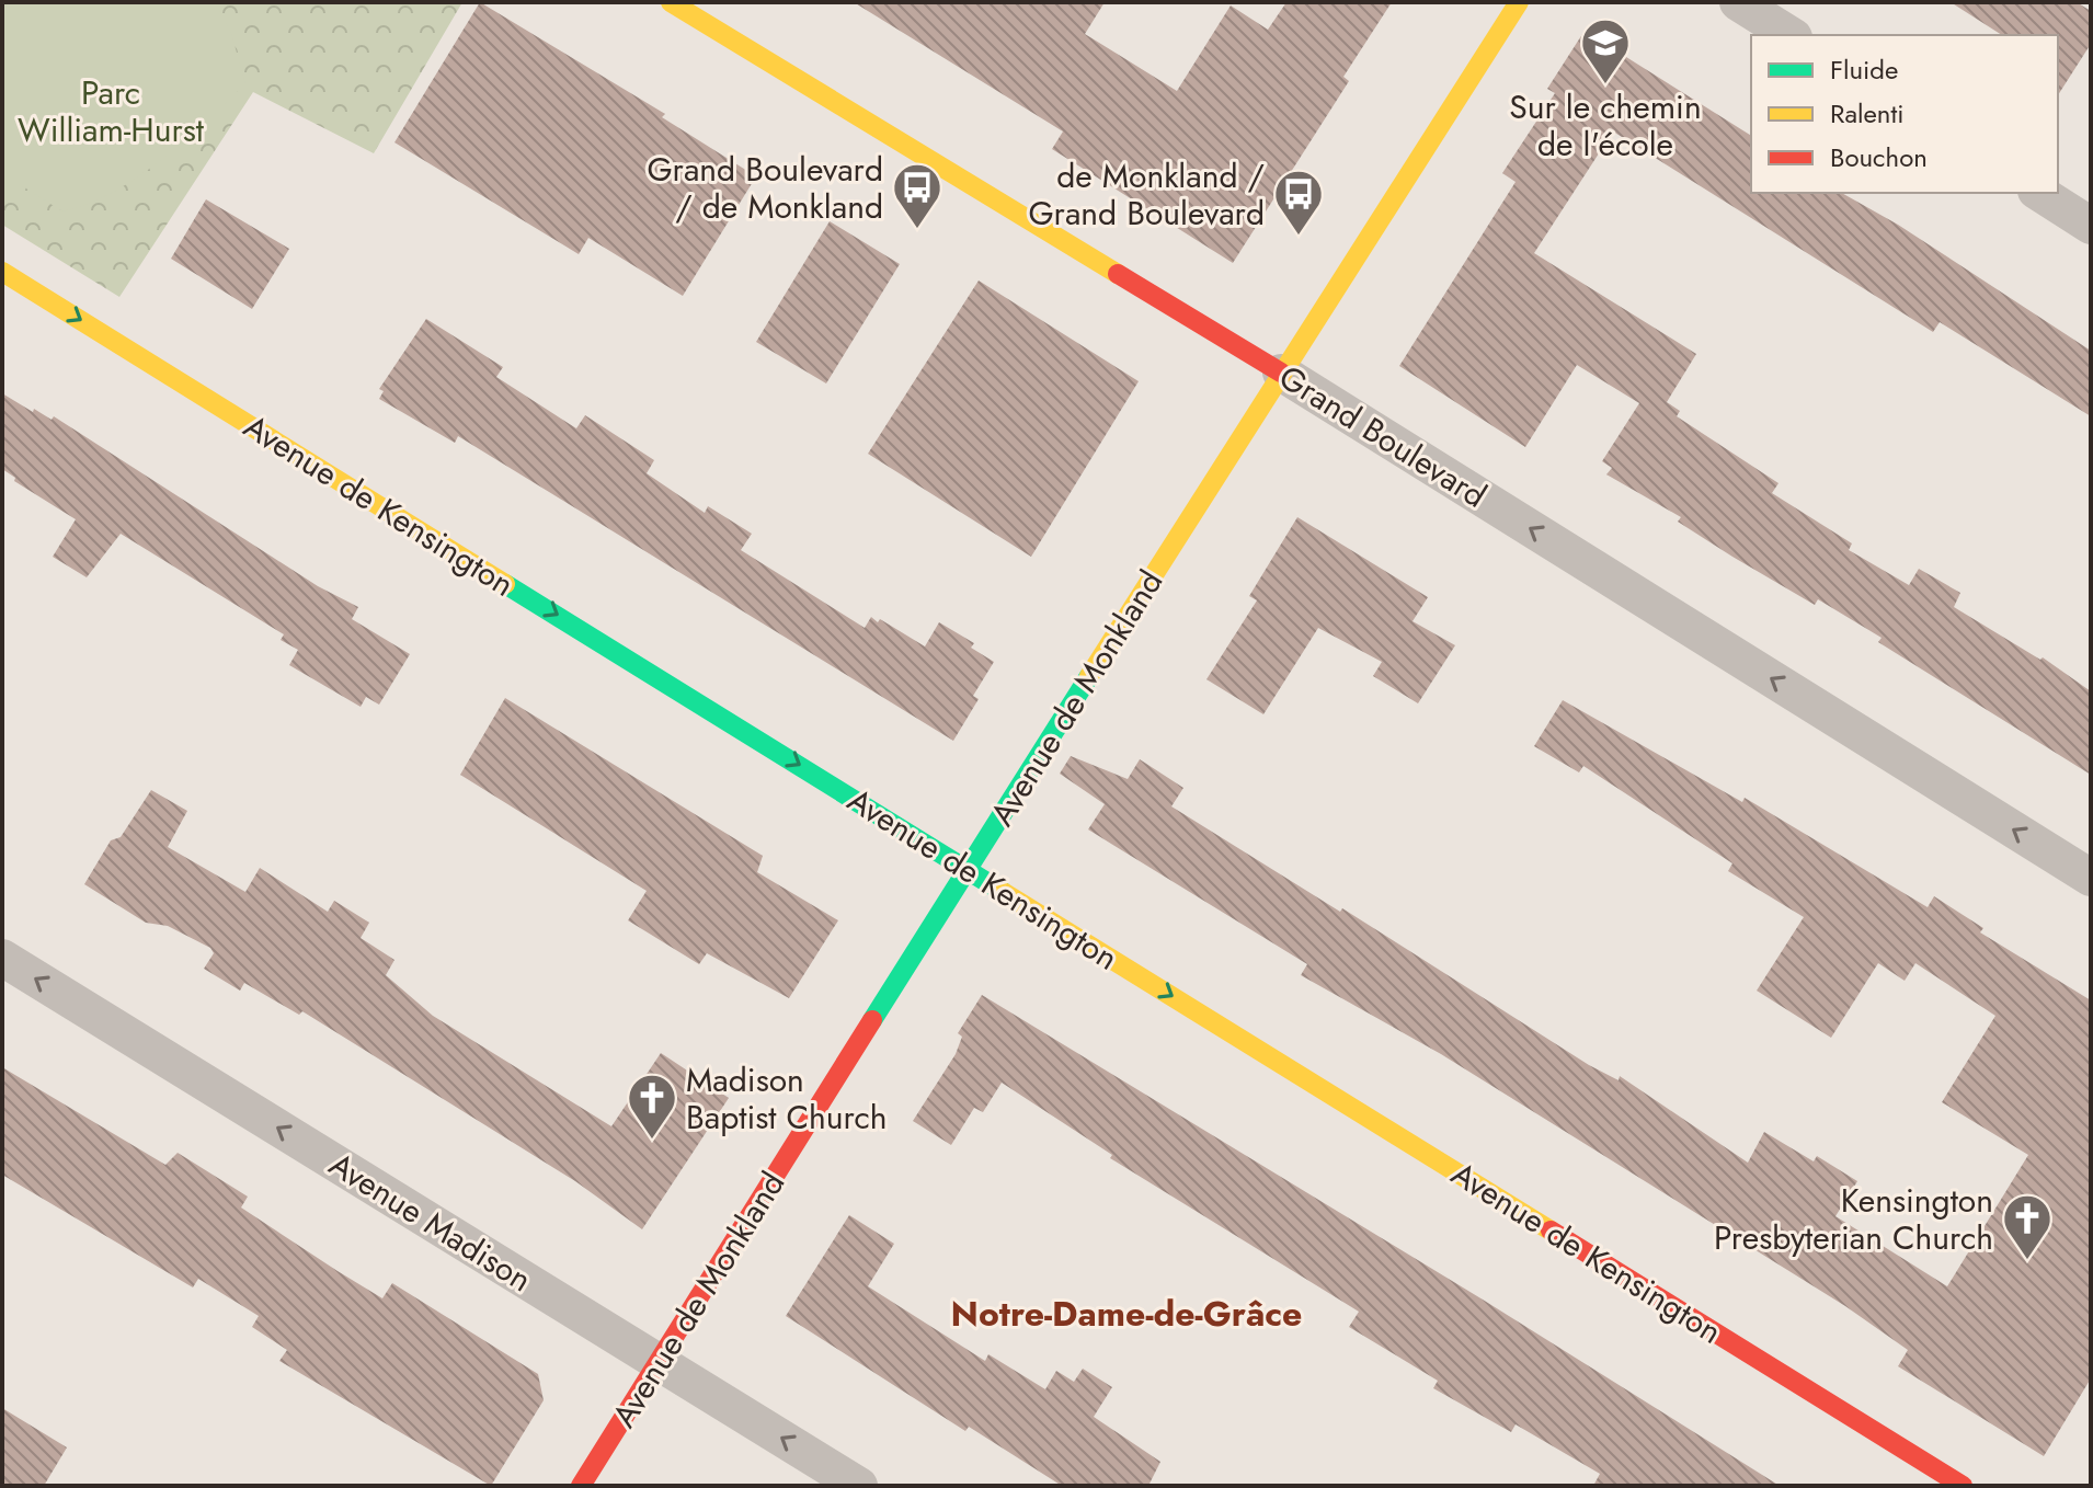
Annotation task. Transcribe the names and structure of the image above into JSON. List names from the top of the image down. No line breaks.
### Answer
{"streets":{"street":["Grand Boulevard","Avenue de Kensington","Avenue de Monkland","Avenue Madison"]},"crossings":[["Grand Boulevard","Avenue de Monkland"],["Avenue de Kensington","Avenue de Monkland"],["Avenue de Monkland","Avenue Madison"]],"one_way":["Grand Boulevard","Avenue de Kensington","Avenue Madison"],"districts":["Notre-Dame-de-Grâce"],"parks":["Parc William-Hurst"],"places":{"school or university":["Sur le chemin de l'école"],"bus stop":["Grand Boulevard / de Monkland","de Monkland / Grand Boulevard"],"church":["Madison Baptist Church","Kensington Presbyterian Church"]},"legend":["Fluide","Ralenti","Bouchon"]}
